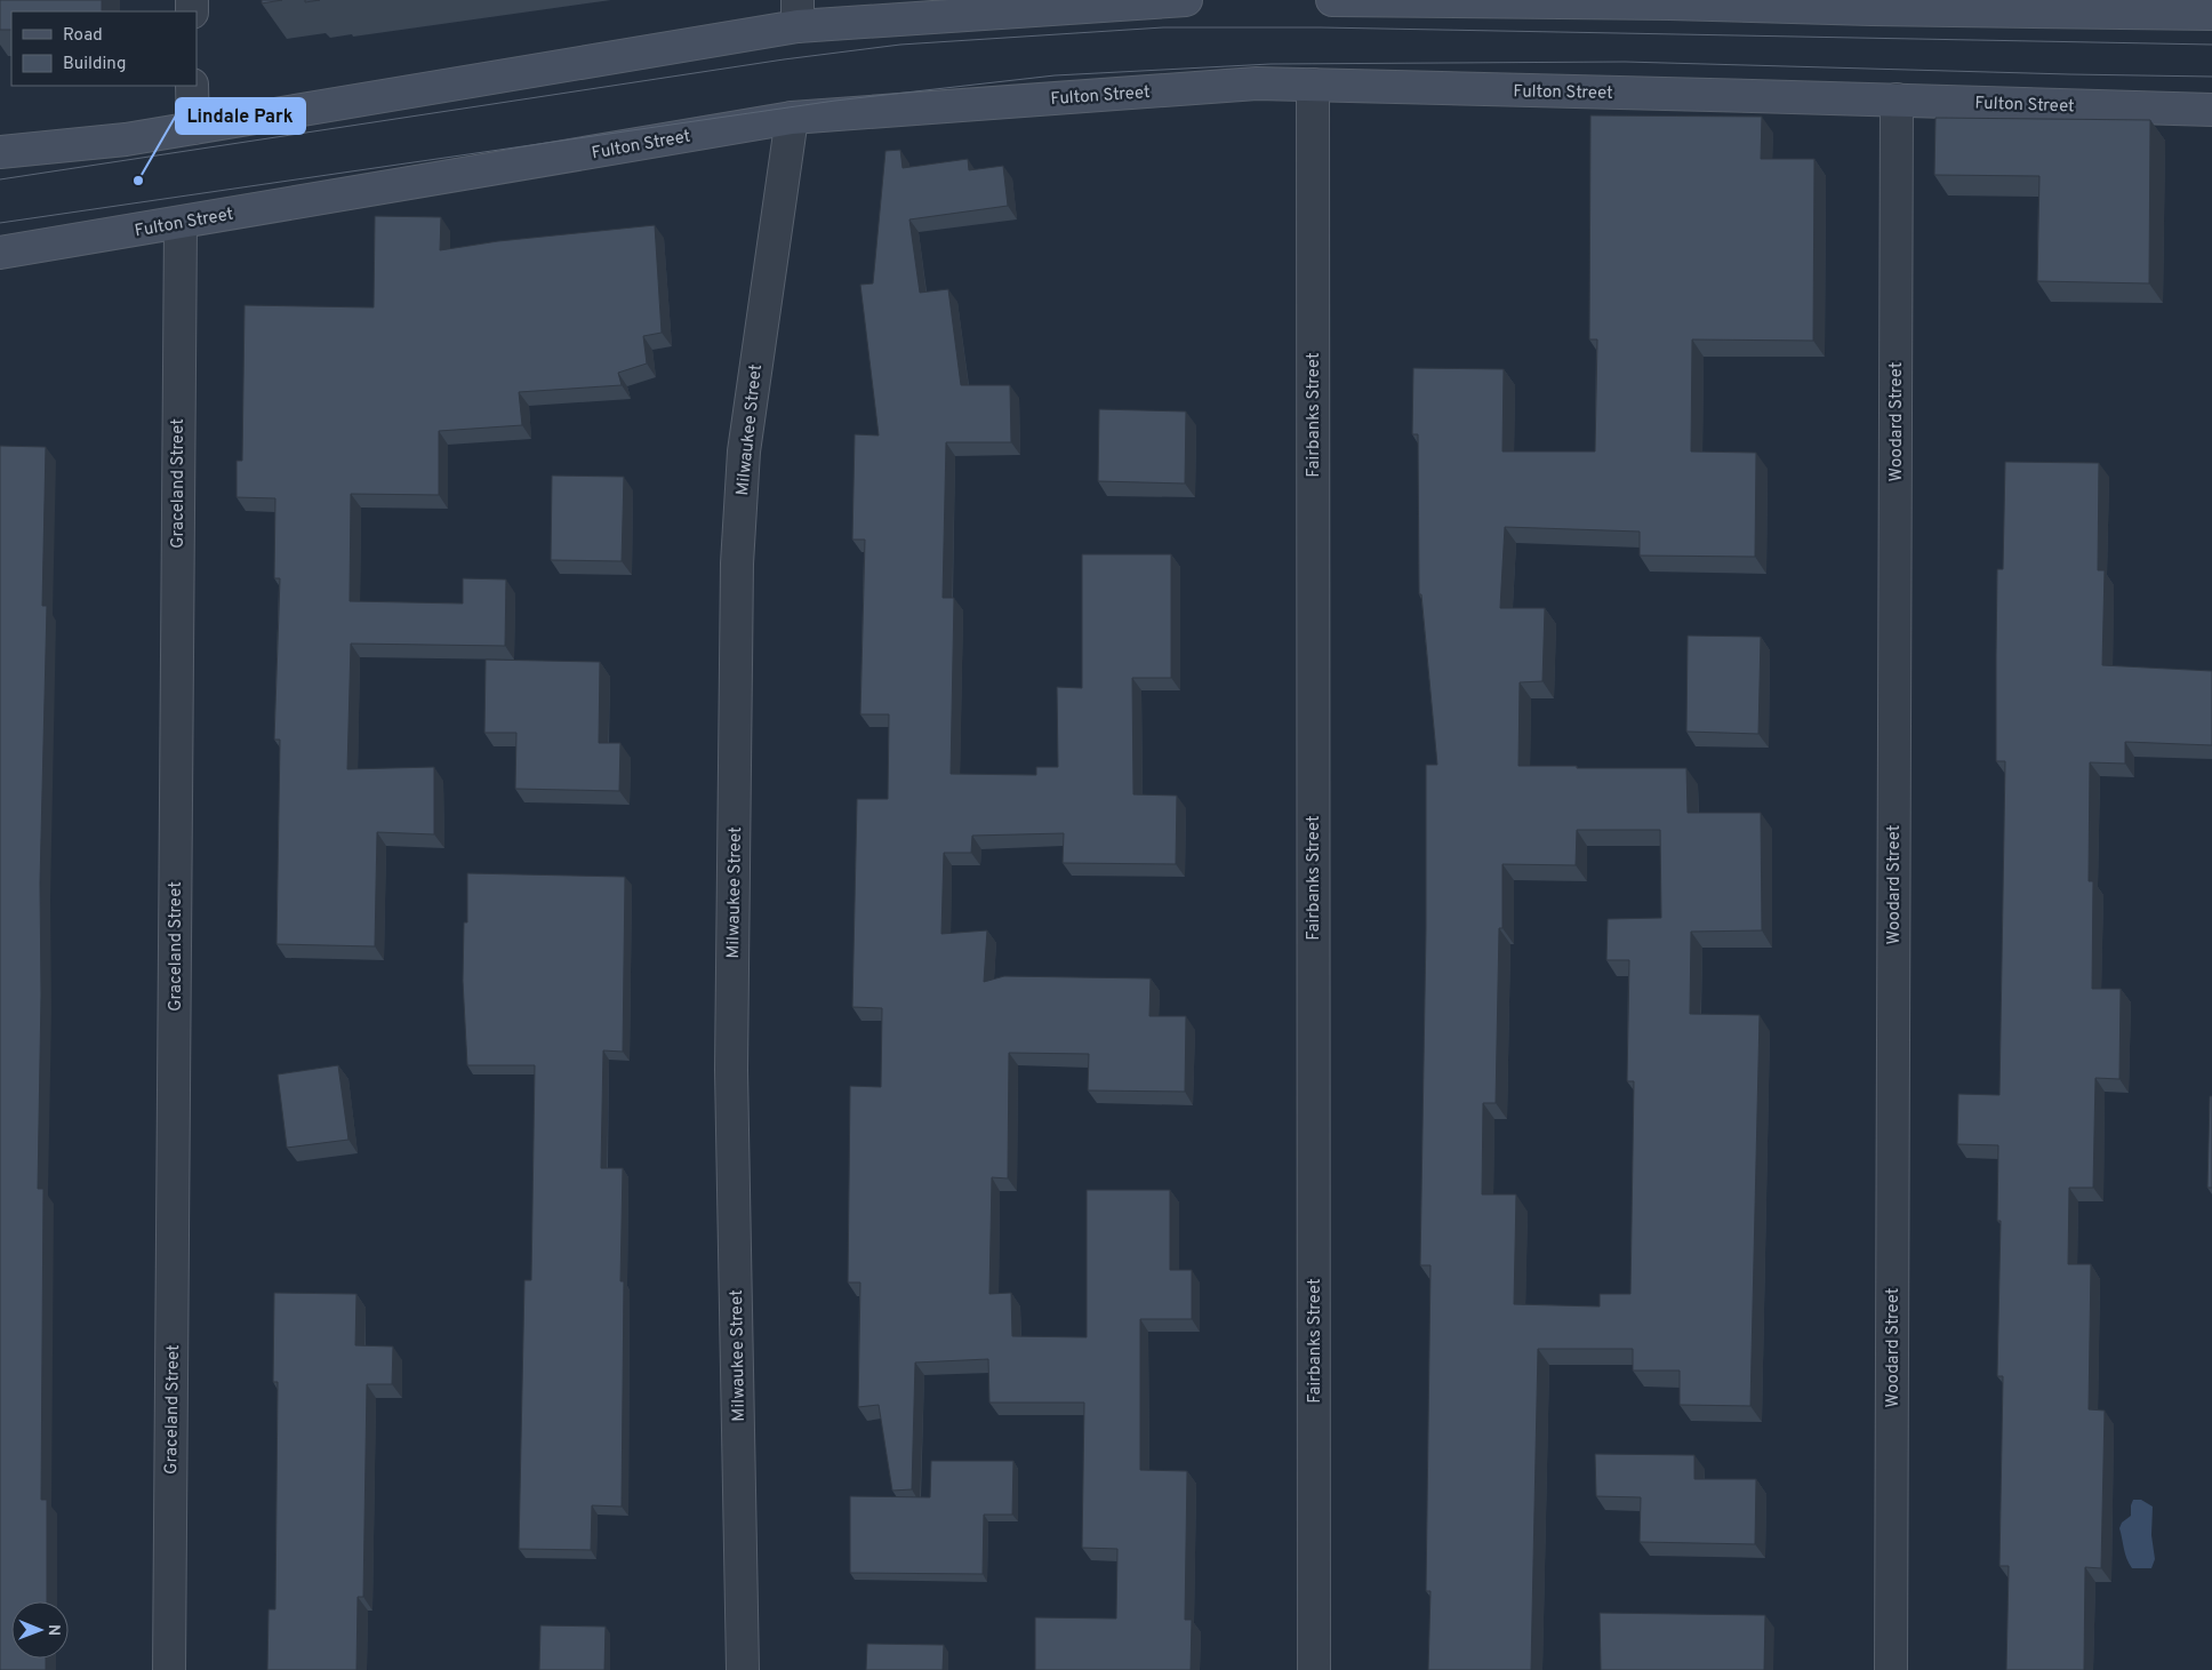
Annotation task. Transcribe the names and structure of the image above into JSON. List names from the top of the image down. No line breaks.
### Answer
{"streets":{"main road":["Fulton Street"],"street":["Fairbanks Street","Woodard Street","Milwaukee Street","Graceland Street"]},"crossings":[["Fulton Street","Fairbanks Street"],["Fulton Street","Woodard Street"],["Fulton Street","Milwaukee Street"],["Fulton Street","Graceland Street"]],"places":["Lindale Park"],"legend":["Road","Building"],"north":"right"}
